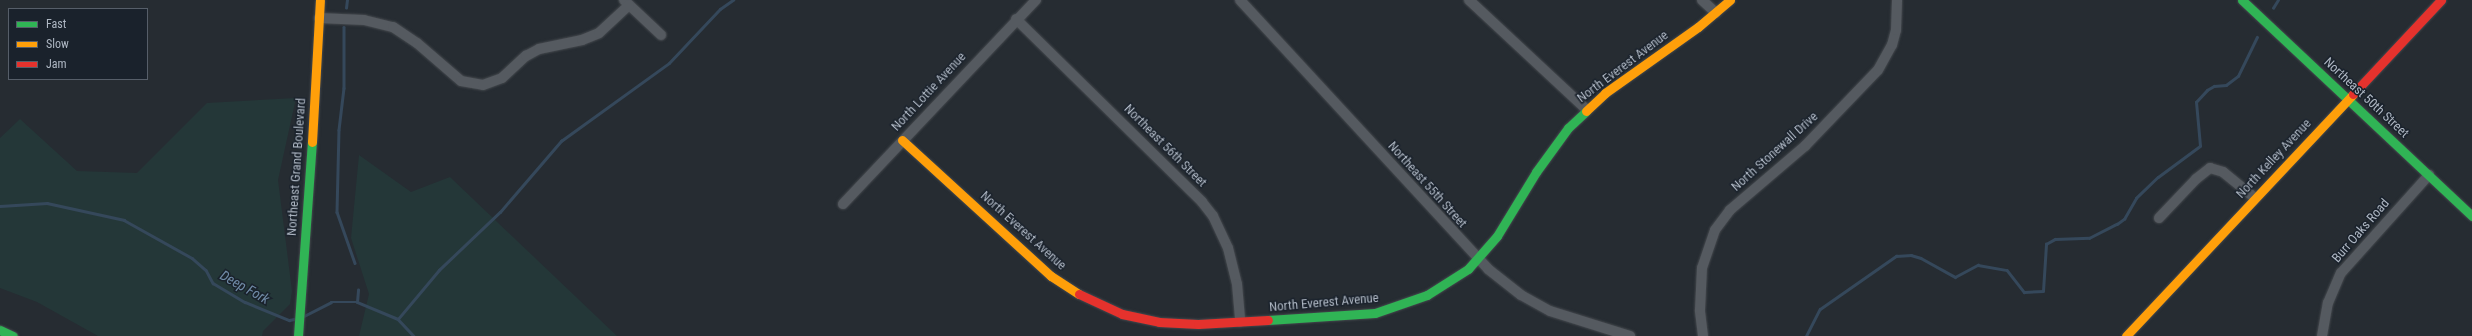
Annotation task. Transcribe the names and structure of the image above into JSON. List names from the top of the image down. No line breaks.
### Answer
{"streets":{"main road":["North Everest Avenue","Northeast 50th Street","North Kelley Avenue","Northeast Grand Boulevard"],"street":["North Lottie Avenue","Northeast 56th Street","North Stonewall Drive","Northeast 55th Street","Burr Oaks Road"]},"crossings":[["North Everest Avenue","North Lottie Avenue"],["North Everest Avenue","Northeast 56th Street"],["North Everest Avenue","Northeast 55th Street"],["North Lottie Avenue","Northeast 56th Street"],["Northeast 50th Street","North Kelley Avenue"],["Northeast 50th Street","Burr Oaks Road"]],"water":["Deep Fork"],"legend":["Fast","Slow","Jam"]}
